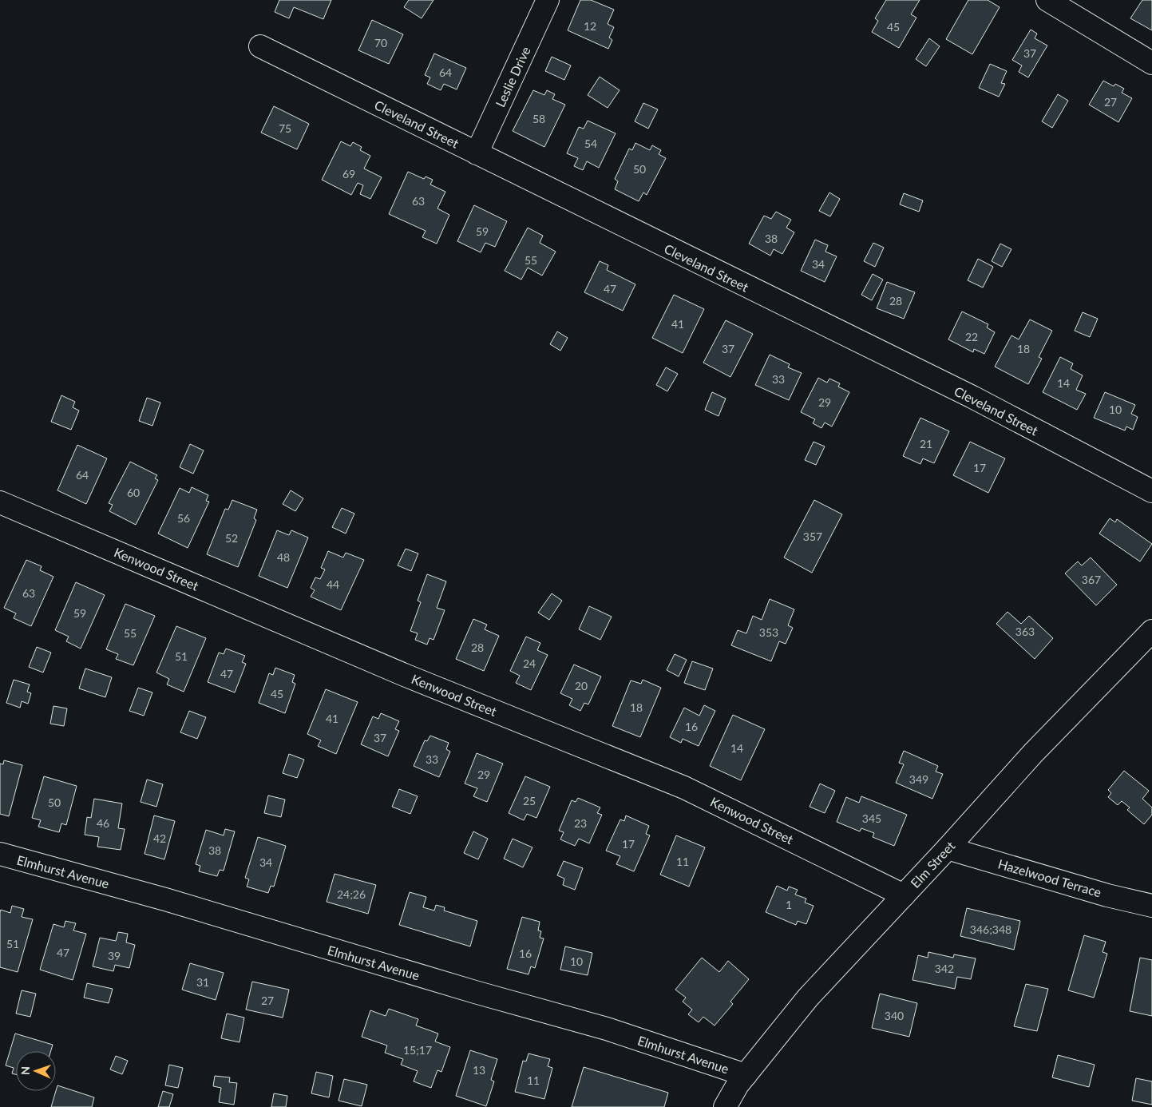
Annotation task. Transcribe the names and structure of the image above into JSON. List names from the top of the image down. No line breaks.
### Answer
{"streets":{"street":["Leslie Drive","Cleveland Street","Kenwood Street","Elm Street","Elmhurst Avenue","Hazelwood Terrace"]},"crossings":[["Leslie Drive","Cleveland Street"],["Kenwood Street","Elm Street"],["Elm Street","Elmhurst Avenue"],["Elm Street","Hazelwood Terrace"]],"house_numbers":["12","45","70","37","64","27","58","75","54","50","69","63","59","38","55","34","47","28","41","22","37","18","33","14","29","10","21","17","64","60","56","357","52","48","367","44","63","59","363","353","55","28","51","24","47","20","45","18","41","16","37","14","33","29","349","25","50","345","46","23","42","17","38","11","34","24;26","1","346;348","51","47","16","39","10","342","31","27","340","15;17","13","11"],"north":"left"}
